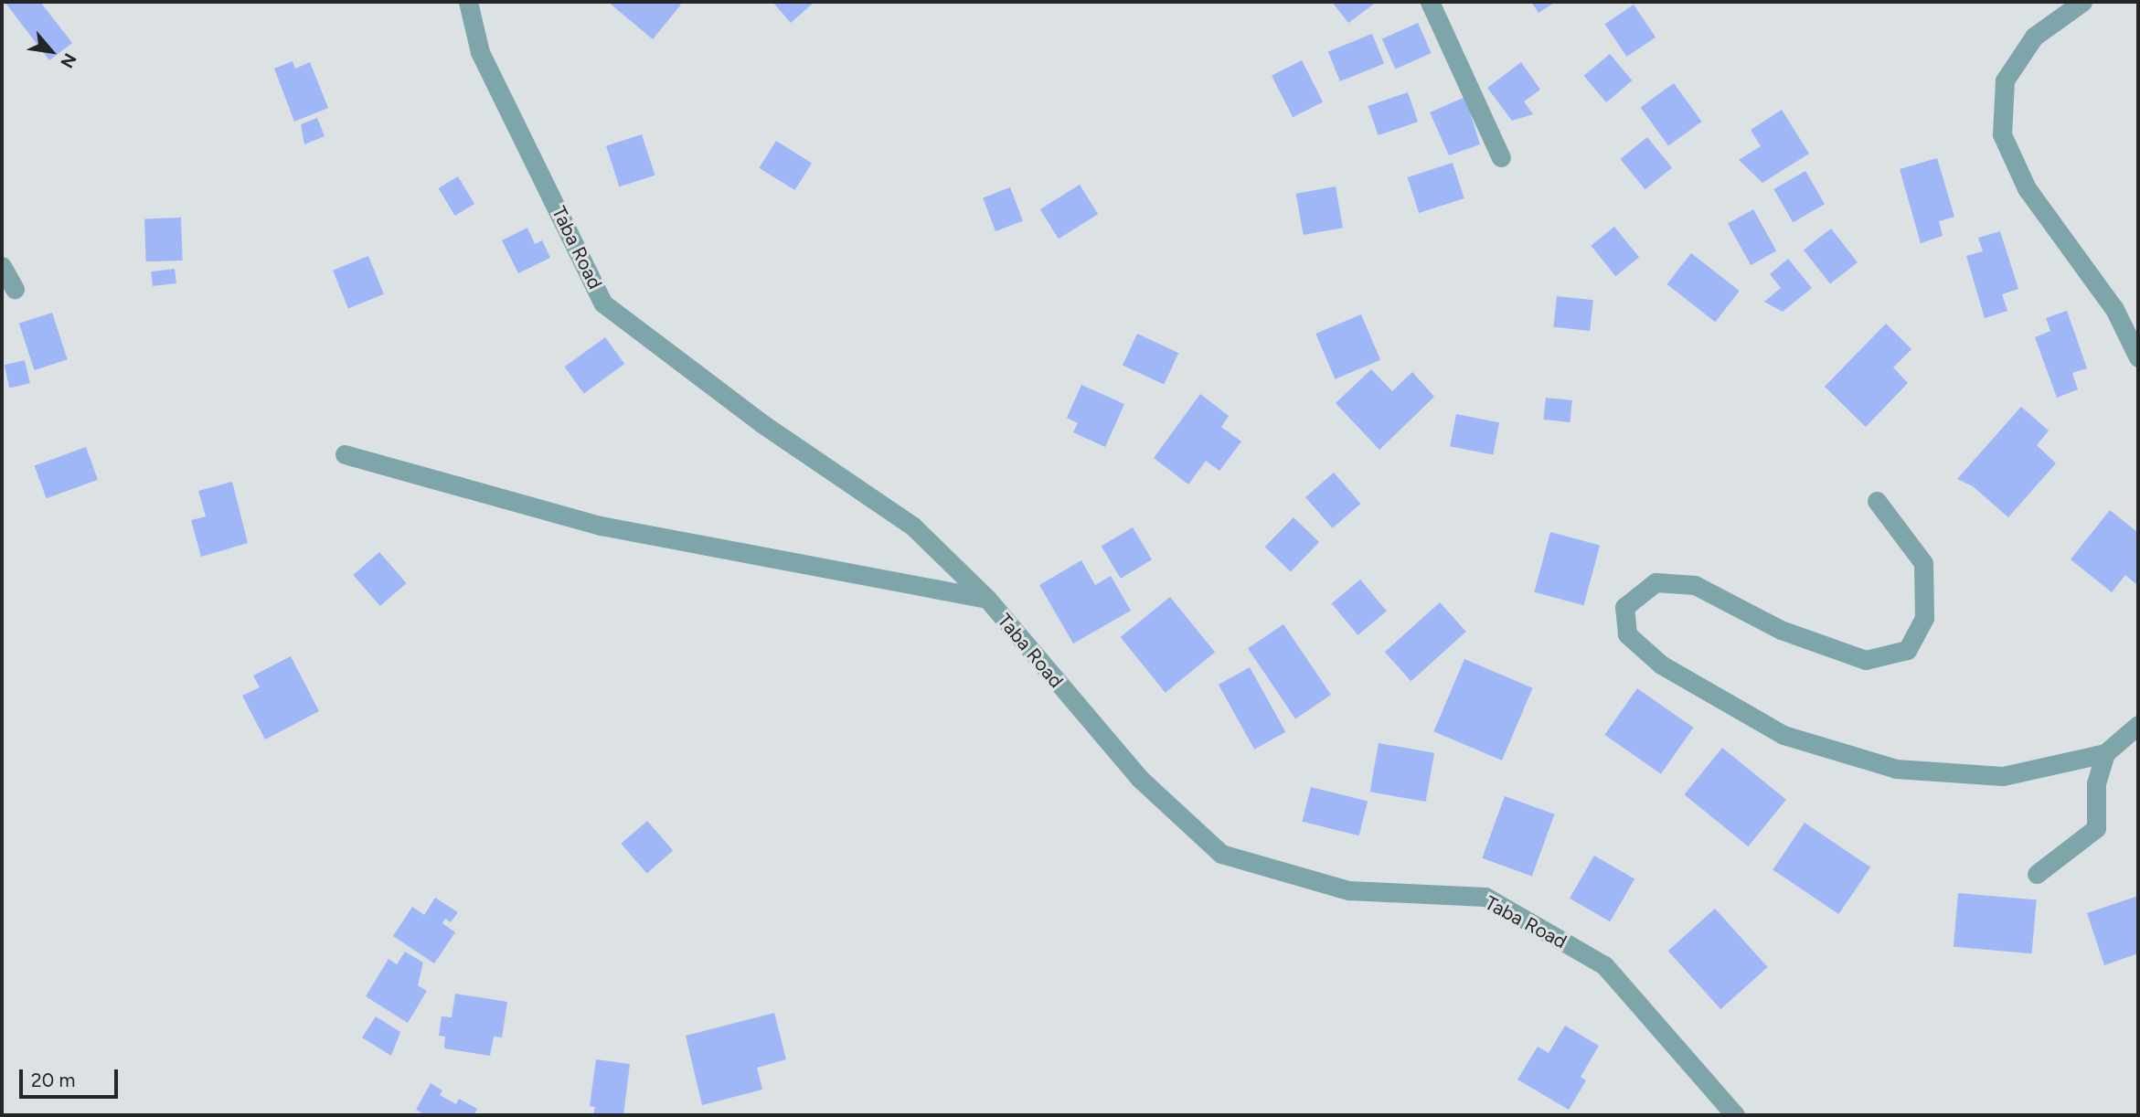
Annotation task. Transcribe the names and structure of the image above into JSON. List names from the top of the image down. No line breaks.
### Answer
{"streets":{"street":["Taba Road"]},"scale_bar":"20 m","north":"bottom right"}
